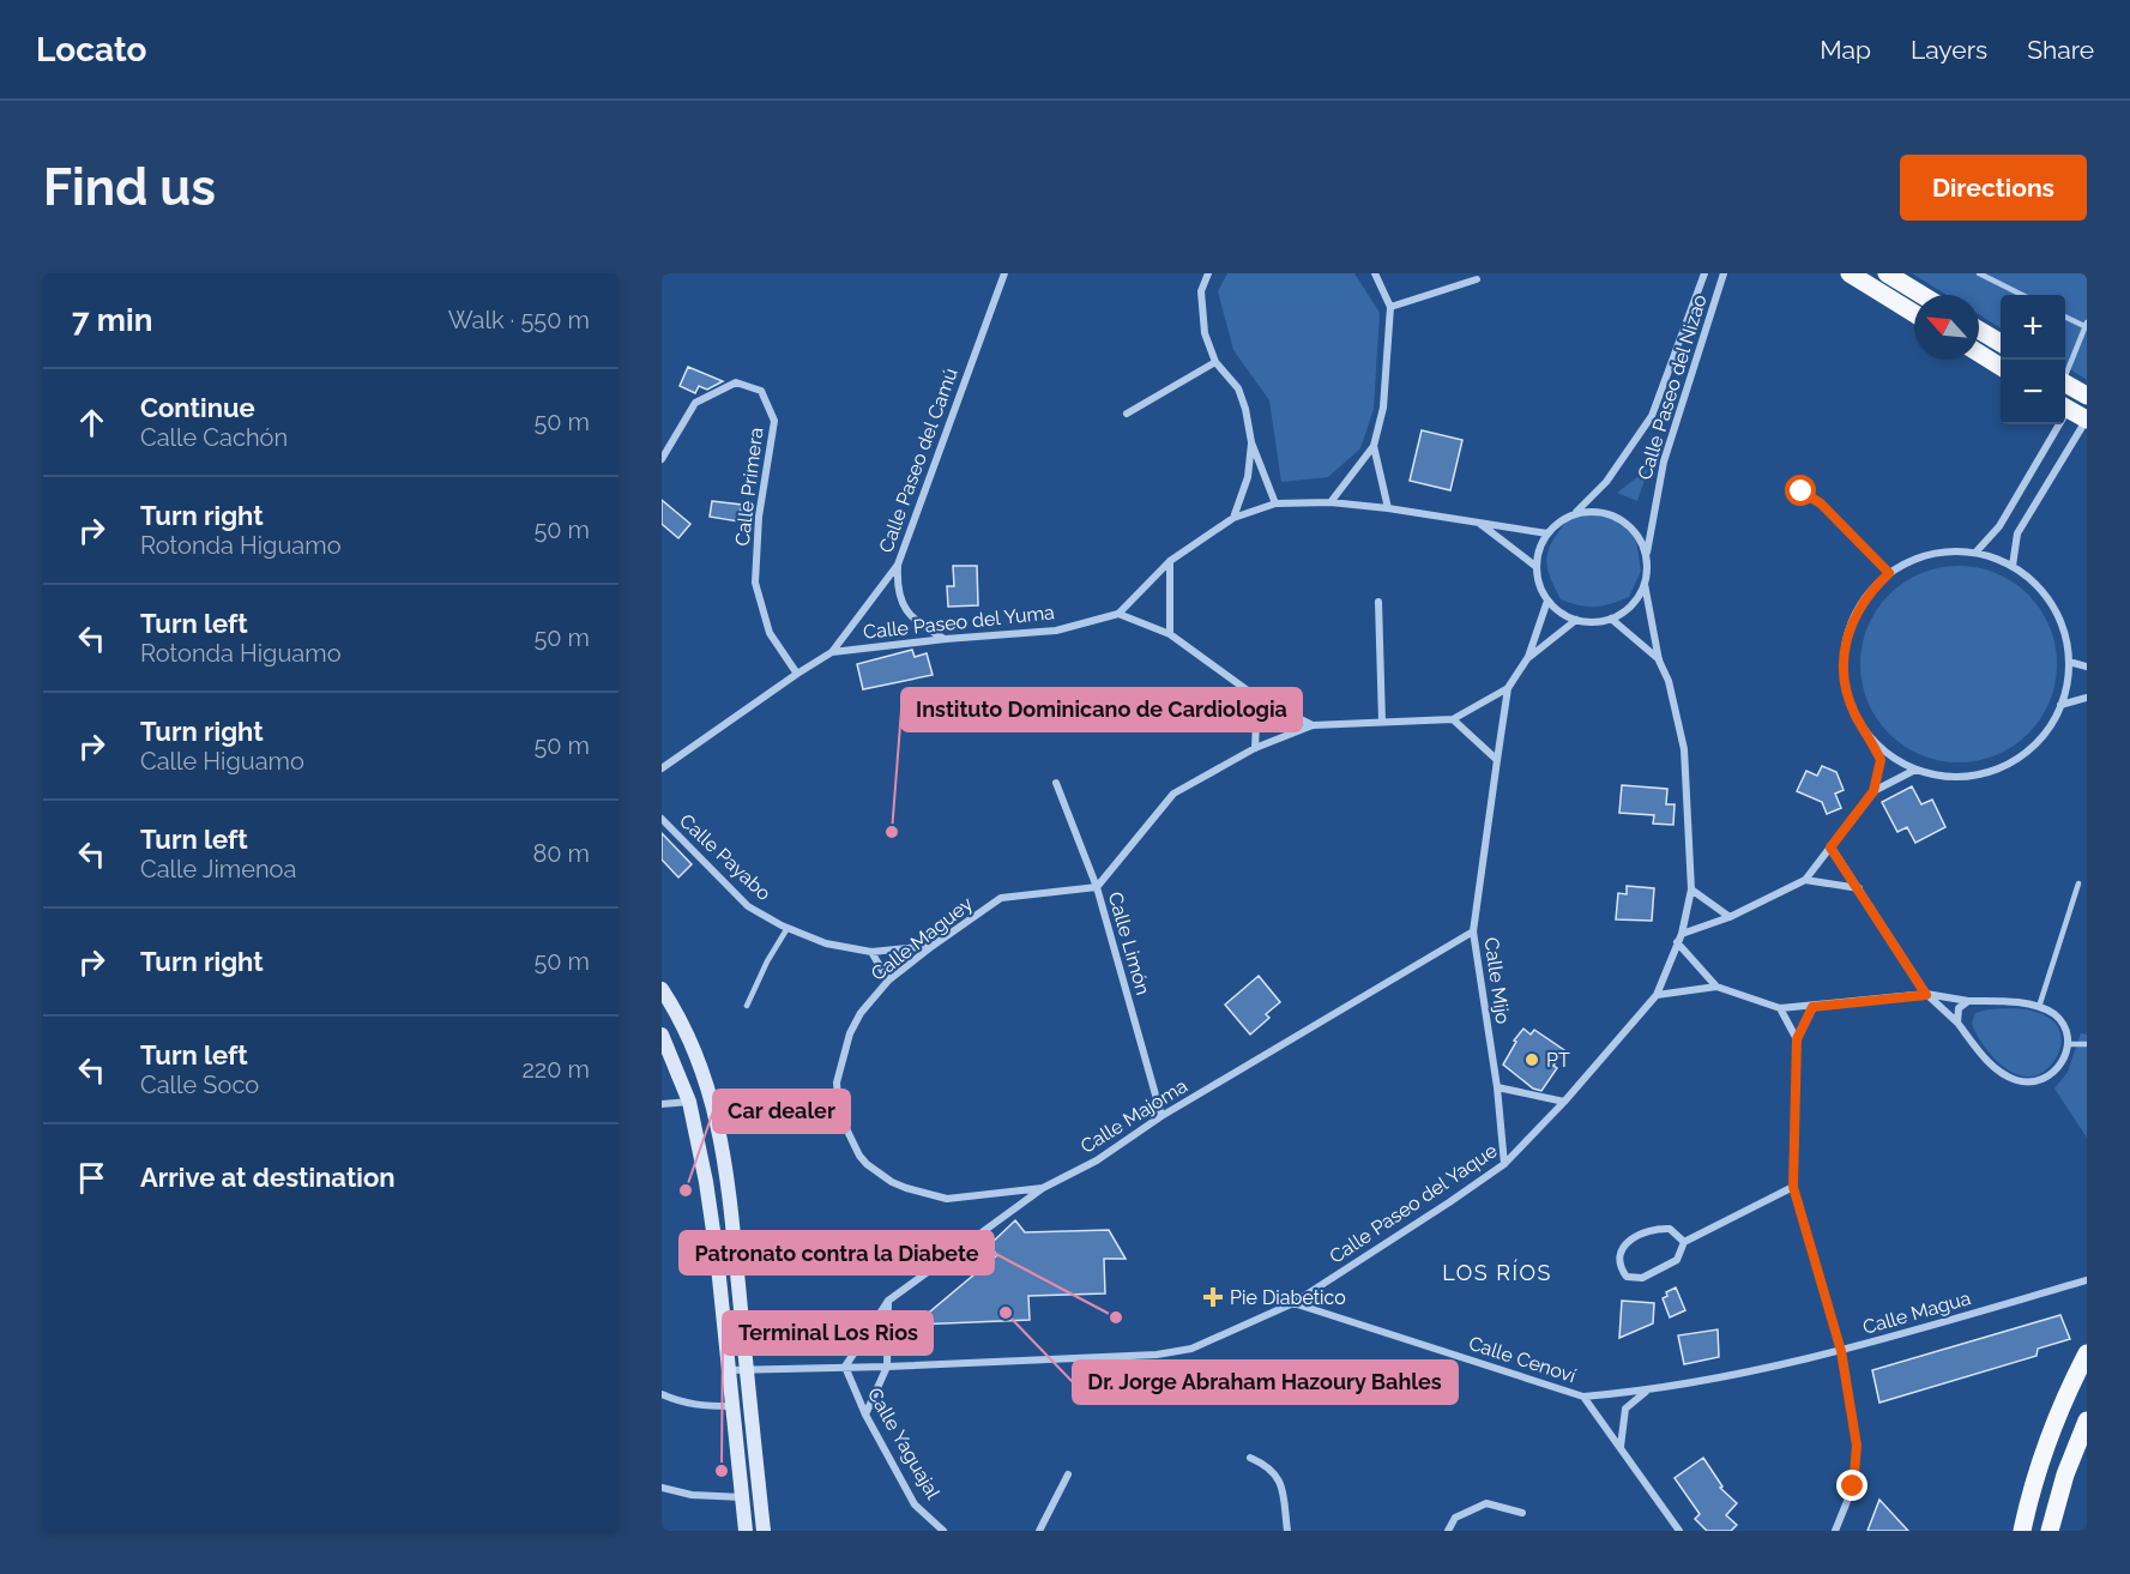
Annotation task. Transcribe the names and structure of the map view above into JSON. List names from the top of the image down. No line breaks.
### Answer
{"streets":{"street":["Calle Paseo del Nizao","Calle Paseo del Camú","Calle Primera","Calle Paseo del Yuma","Calle Payabo","Calle Maguey","Calle Limón","Calle Mijo","Calle Majoma","Calle Paseo del Yaque","Calle Magua","Calle Cenoví","Calle Yaguajal"]},"crossings":[["Calle Paseo del Nizao","Calle Paseo del Yaque"],["Calle Paseo del Camú","Calle Primera"],["Calle Paseo del Camú","Calle Paseo del Yuma"],["Calle Payabo","Calle Maguey"],["Calle Maguey","Calle Limón"],["Calle Maguey","Calle Majoma"],["Calle Limón","Calle Majoma"],["Calle Mijo","Calle Majoma"],["Calle Mijo","Calle Paseo del Yaque"],["Calle Majoma","Calle Paseo del Yaque"],["Calle Majoma","Calle Yaguajal"],["Calle Paseo del Yaque","Calle Cenoví"],["Calle Paseo del Yaque","Calle Yaguajal"],["Calle Magua","Calle Cenoví"]],"districts":["LOS RÍOS"],"places":{"other":["Instituto Dominicano de Cardiologia","PT","Car dealer","Dr. Jorge Abraham Hazoury Bahles","Patronato contra la Diabete","Terminal Los Rios"],"health":["Pie Diabetico"]},"north":"top left","page":{"header":"Locato","nav":["Map","Layers","Share"],"buttons":"Directions","title":"Find us","heading":["7 min","Walk · 550 m"],"map_buttons":["+","−"],"list":[["Continue","Calle Cachón","50 m"],["Turn right","Rotonda Higuamo","50 m"],["Turn left","Rotonda Higuamo","50 m"],["Turn right","Calle Higuamo","50 m"],["Turn left","Calle Jimenoa","80 m"],["Turn right","50 m"],["Turn left","Calle Soco","220 m"],"Arrive at destination"]}}
